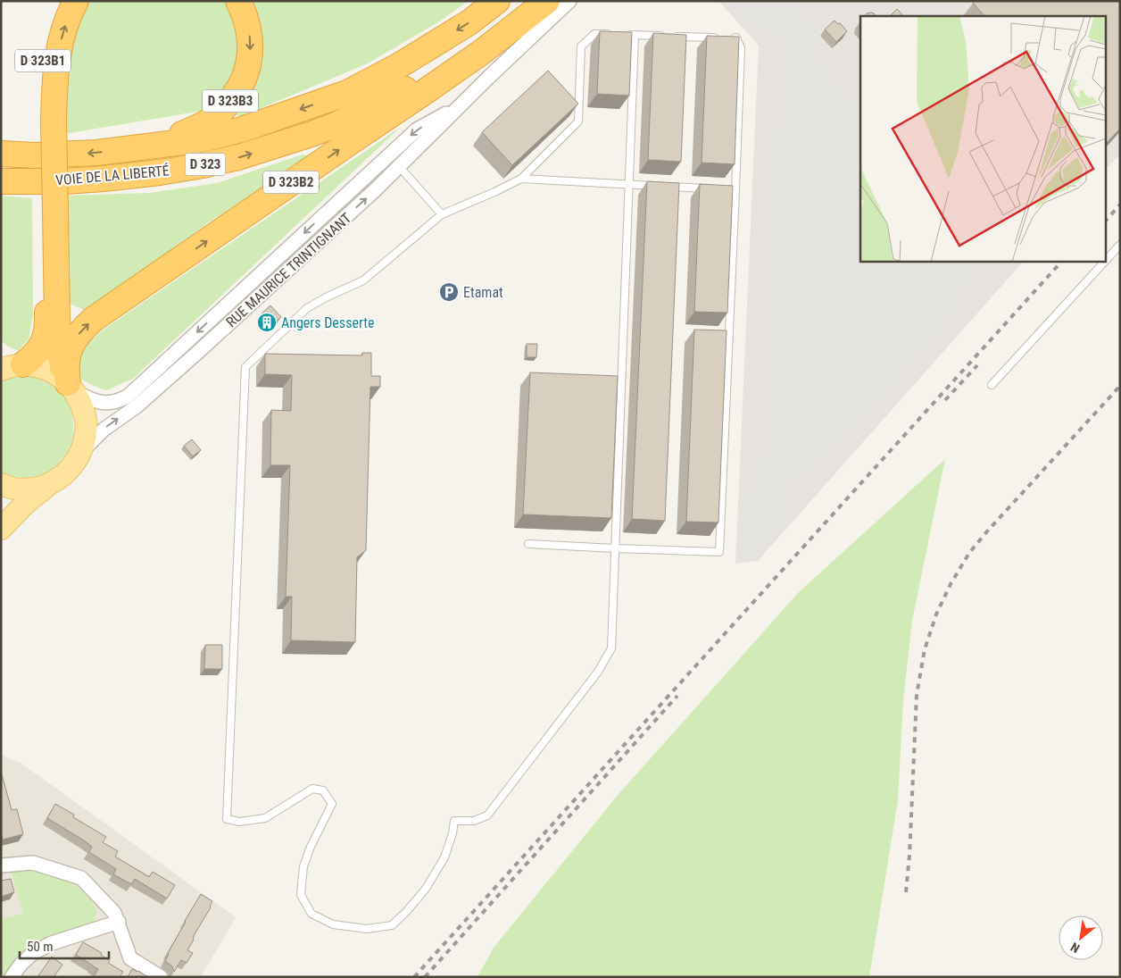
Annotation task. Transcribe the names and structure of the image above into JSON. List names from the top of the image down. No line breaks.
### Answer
{"streets":{"highway":["D 323B1","D 323B3","D 323","VOIE DE LA LIBERTÉ","D 323B2"],"street":["RUE MAURICE TRINTIGNANT"]},"crossings":[["D 323B3","VOIE DE LA LIBERTÉ"],["D 323B2","RUE MAURICE TRINTIGNANT"]],"places":{"parking":["Etamat"],"building":["Angers Desserte"]},"scale_bar":"50 m","north":"bottom left"}
